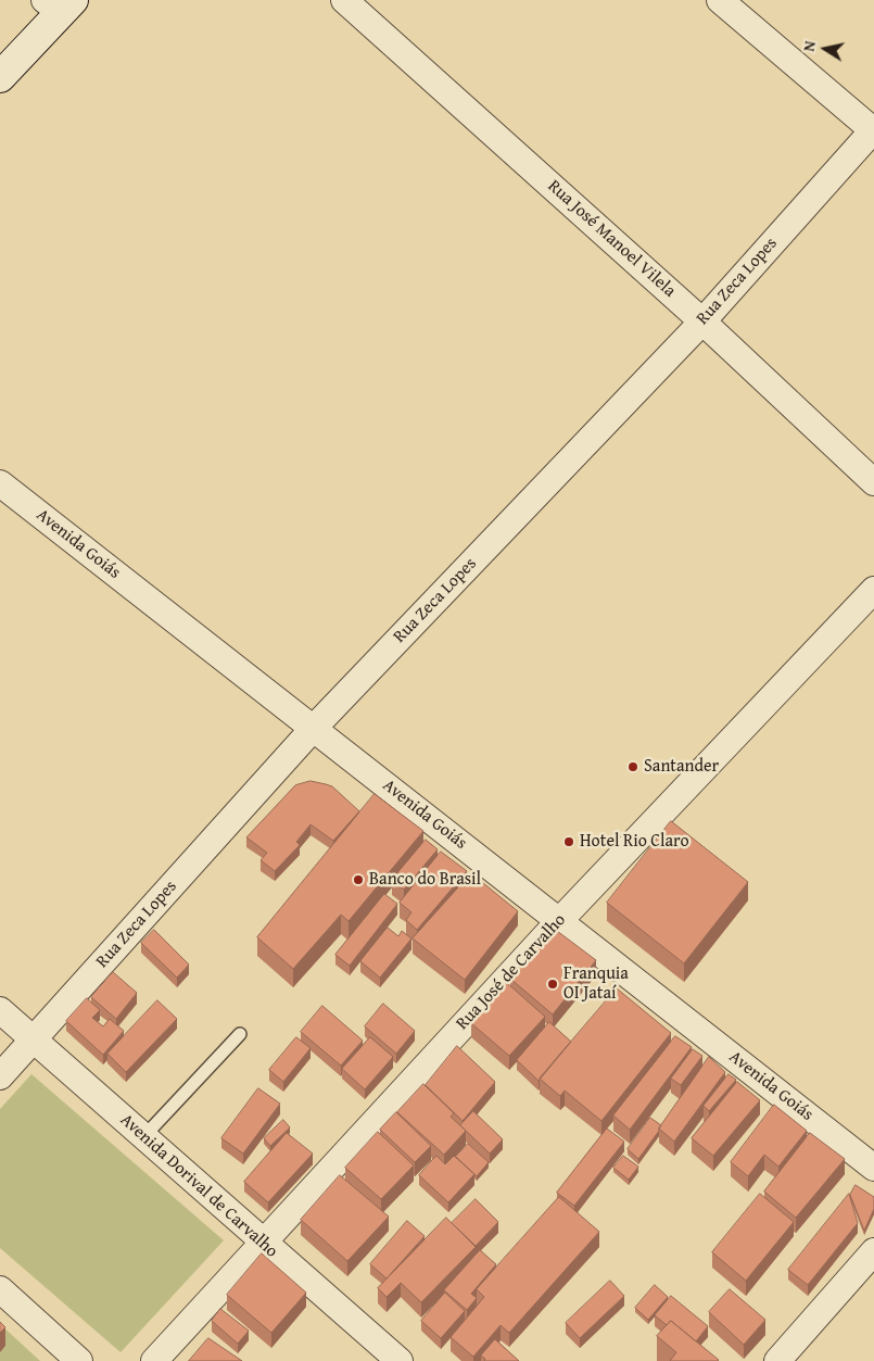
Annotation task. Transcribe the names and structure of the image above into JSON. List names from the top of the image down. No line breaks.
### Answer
{"streets":{"street":["Rua José Manoel Vilela","Rua Zeca Lopes","Avenida Goiás","Rua José de Carvalho","Avenida Dorival de Carvalho"]},"crossings":[["Rua José Manoel Vilela","Rua Zeca Lopes"],["Rua Zeca Lopes","Avenida Goiás"],["Rua Zeca Lopes","Avenida Dorival de Carvalho"],["Avenida Goiás","Rua José de Carvalho"],["Rua José de Carvalho","Avenida Dorival de Carvalho"]],"places":["Santander","Hotel Rio Claro","Banco do Brasil","Franquia OI Jataí"],"north":"left"}
